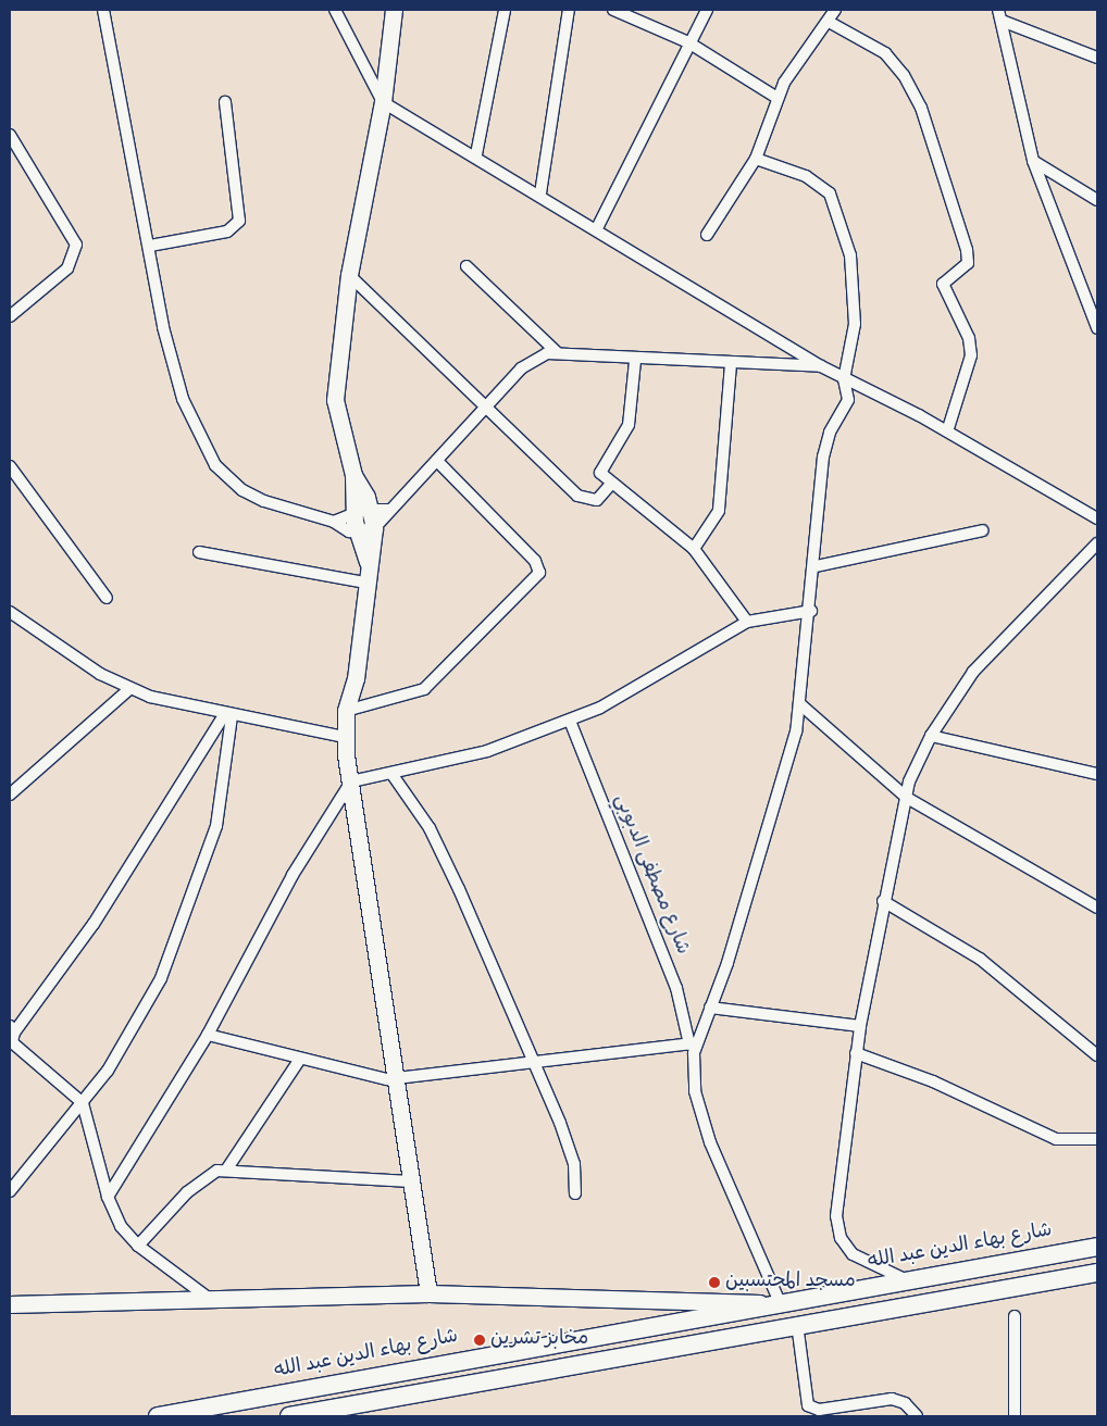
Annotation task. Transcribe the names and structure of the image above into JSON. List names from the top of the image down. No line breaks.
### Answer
{"streets":{"main road":["شارع بهاء الدين عبد الله"],"street":["شارع مصطفى الدبوبي"]},"places":["مسجد المحتسبين","مخابز تشرين"]}
